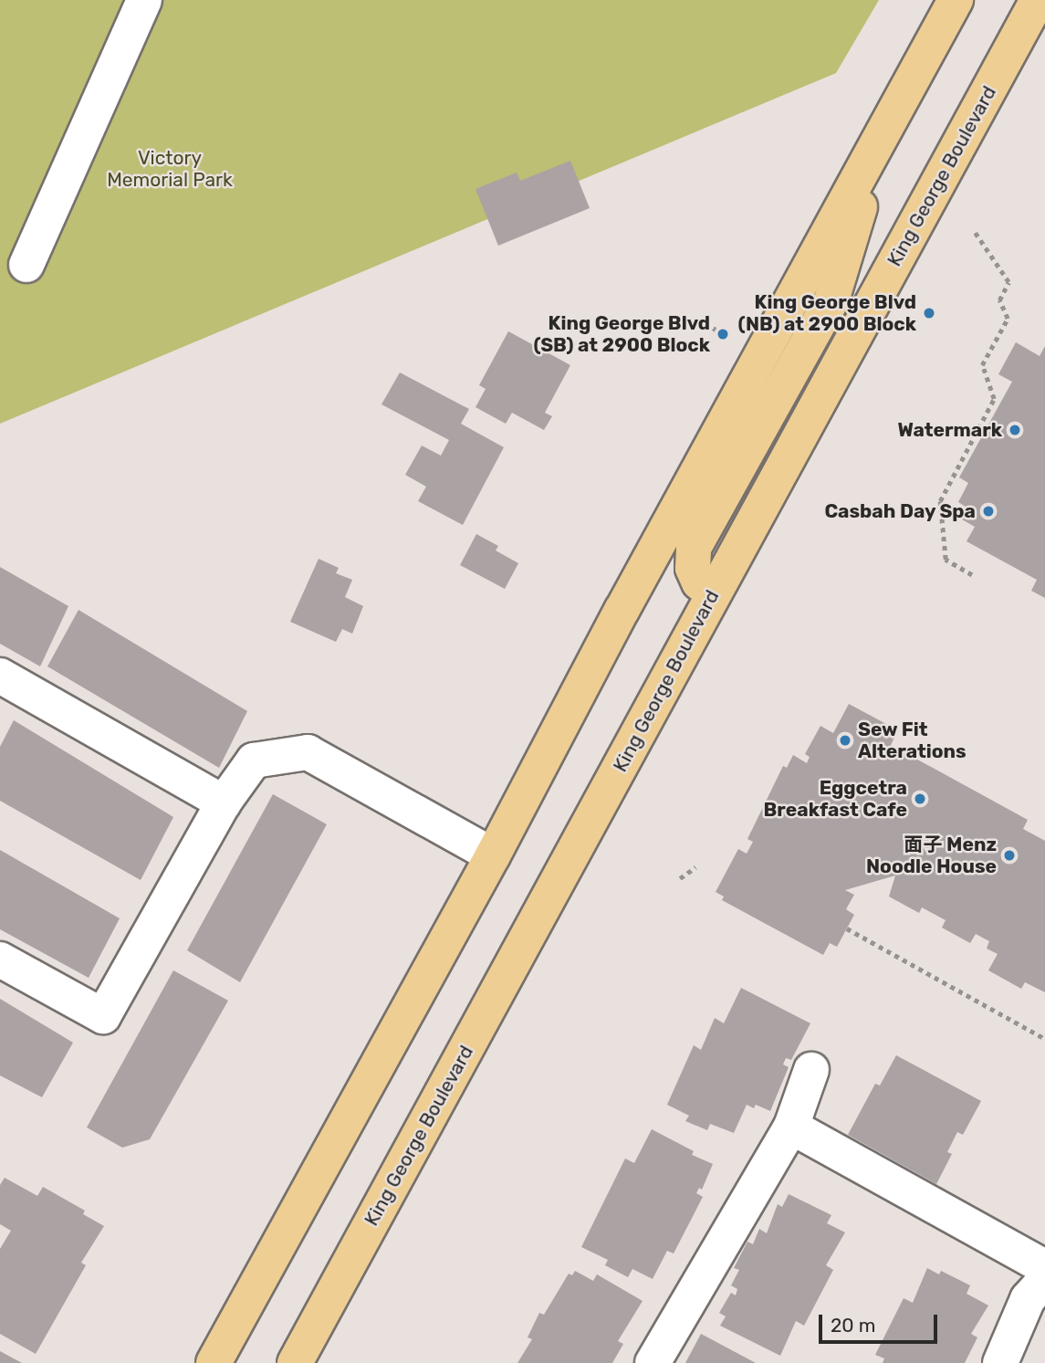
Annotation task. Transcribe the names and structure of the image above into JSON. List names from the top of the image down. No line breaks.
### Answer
{"streets":{"main road":["King George Boulevard"]},"parks":["Victory Memorial Park"],"places":["King George Blvd (NB) at 2900 Block","King George Blvd (SB) at 2900 Block","Watermark","Casbah Day Spa","Sew Fit Alterations","Eggcetra Breakfast Cafe","面子 Menz Noodle House"],"scale_bar":"20 m"}
